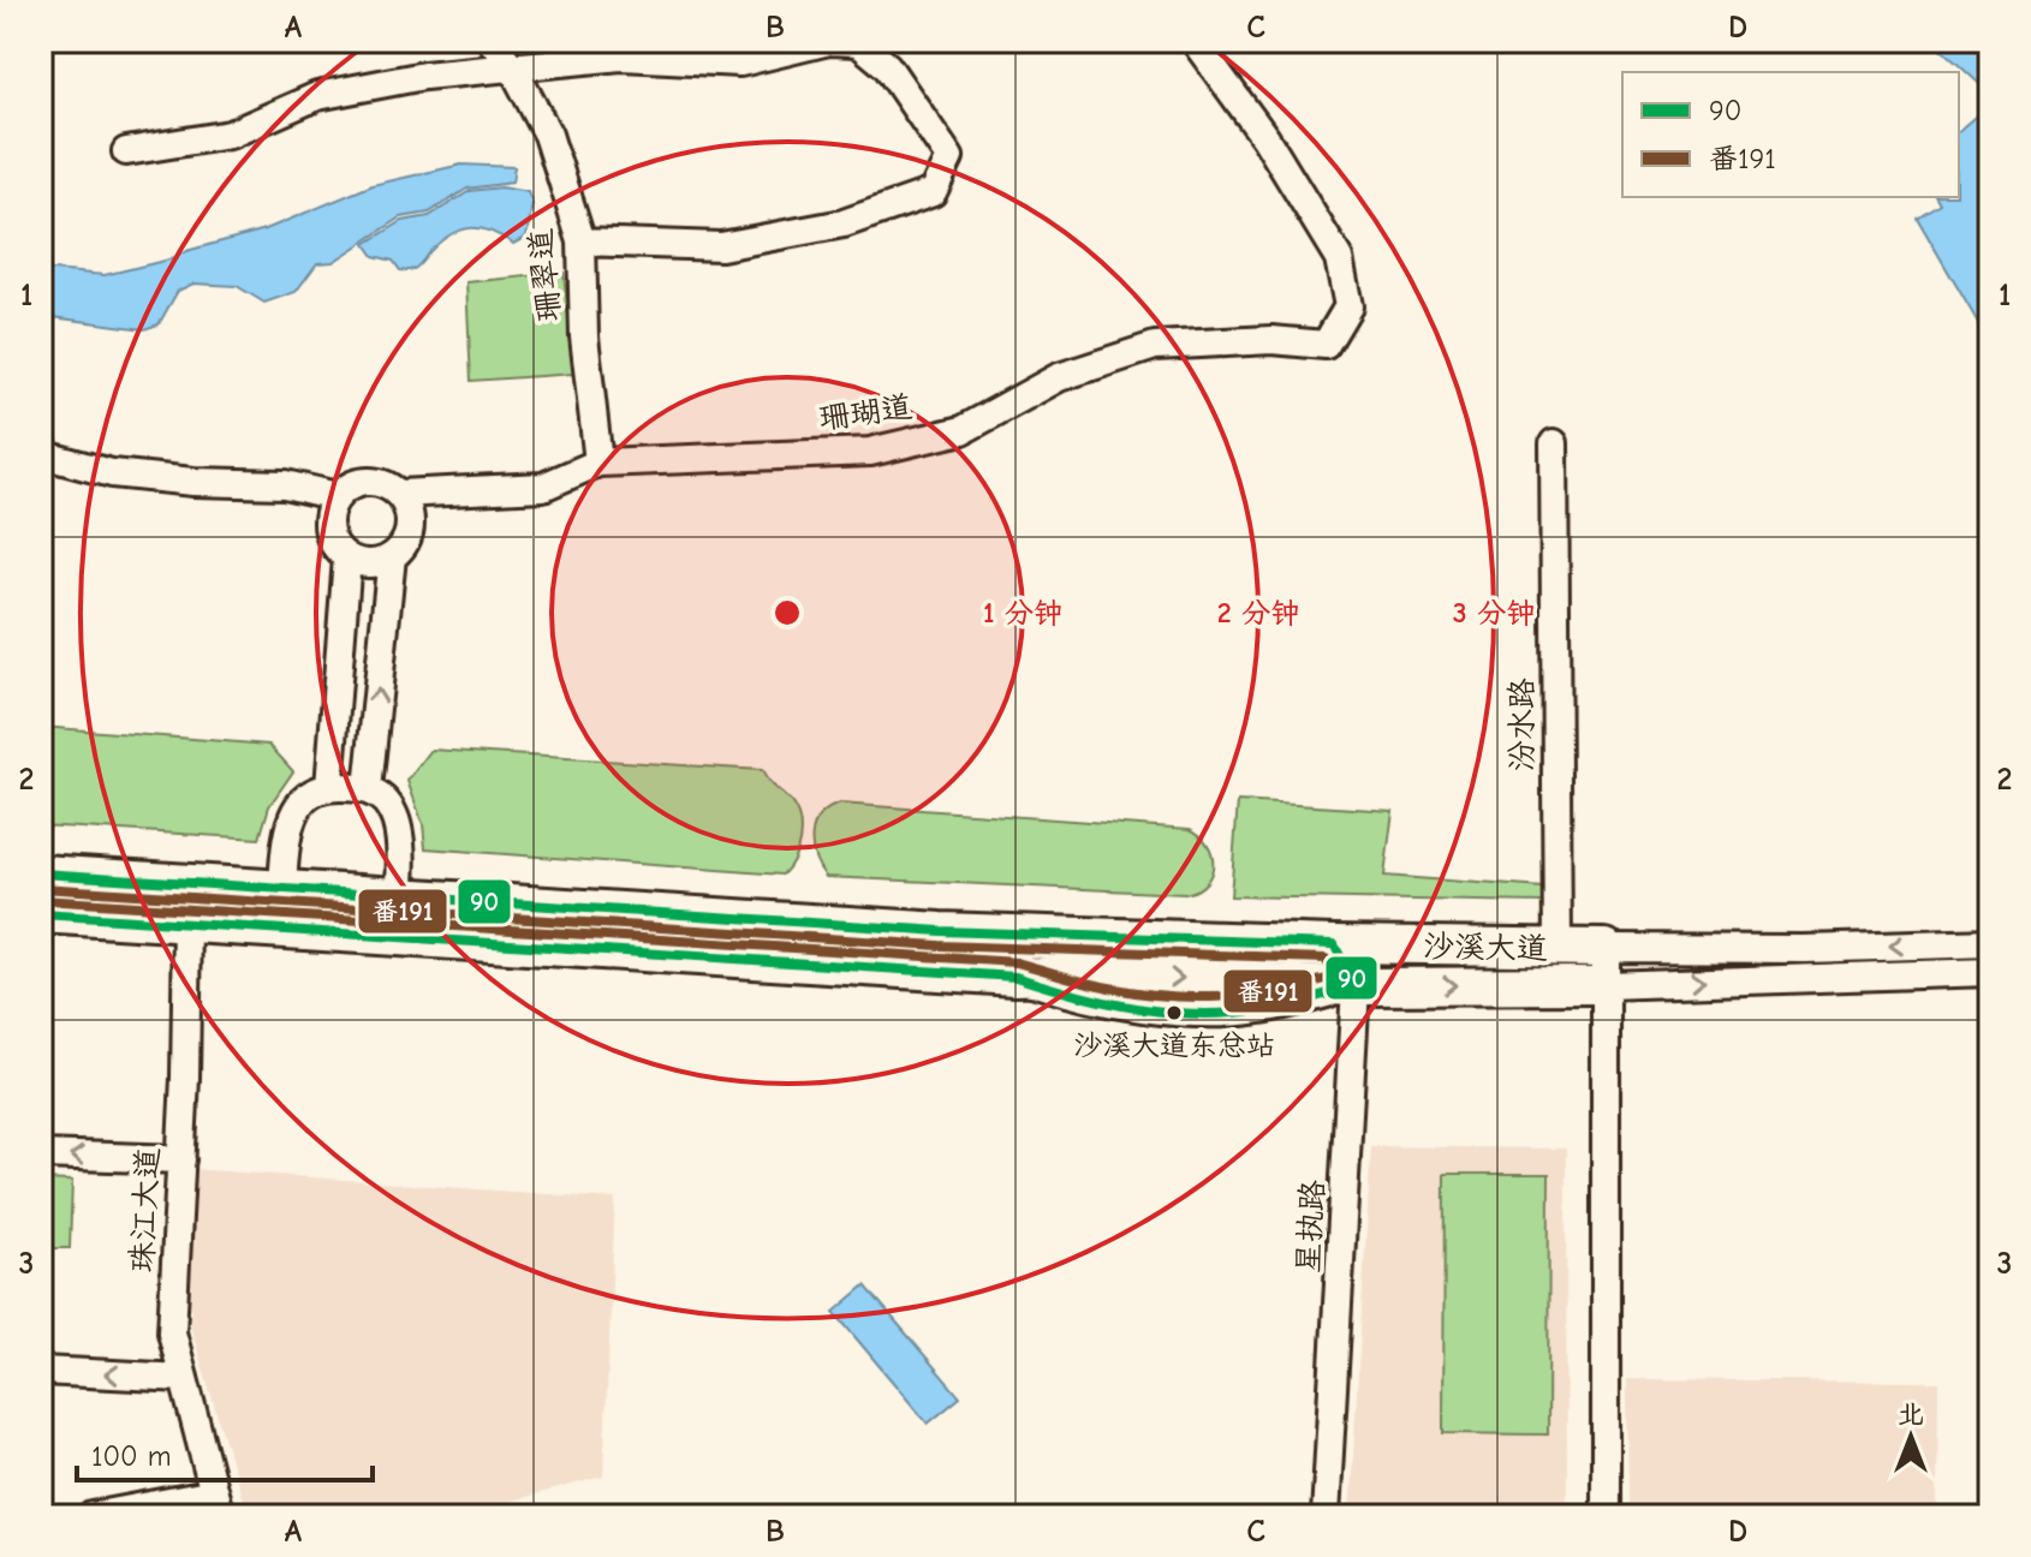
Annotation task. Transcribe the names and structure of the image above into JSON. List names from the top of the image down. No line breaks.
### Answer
{"streets":{"main road":["沙溪大道"],"street":["珊翠道","珊瑚道","汾水路","珠江大道","星执路"]},"crossings":[["珊翠道","珊瑚道"],["汾水路","沙溪大道"],["沙溪大道","珠江大道"],["沙溪大道","星执路"]],"places":["沙溪大道东总站"],"lines":["transit line 90","transit line 番191"],"legend":["90","番191"],"scale_bar":"100 m","north":"top","grid":{"columns":["A","B","C","D"],"rows":["1","2","3"]},"rings":["1 分钟","2 分钟","3 分钟"]}
